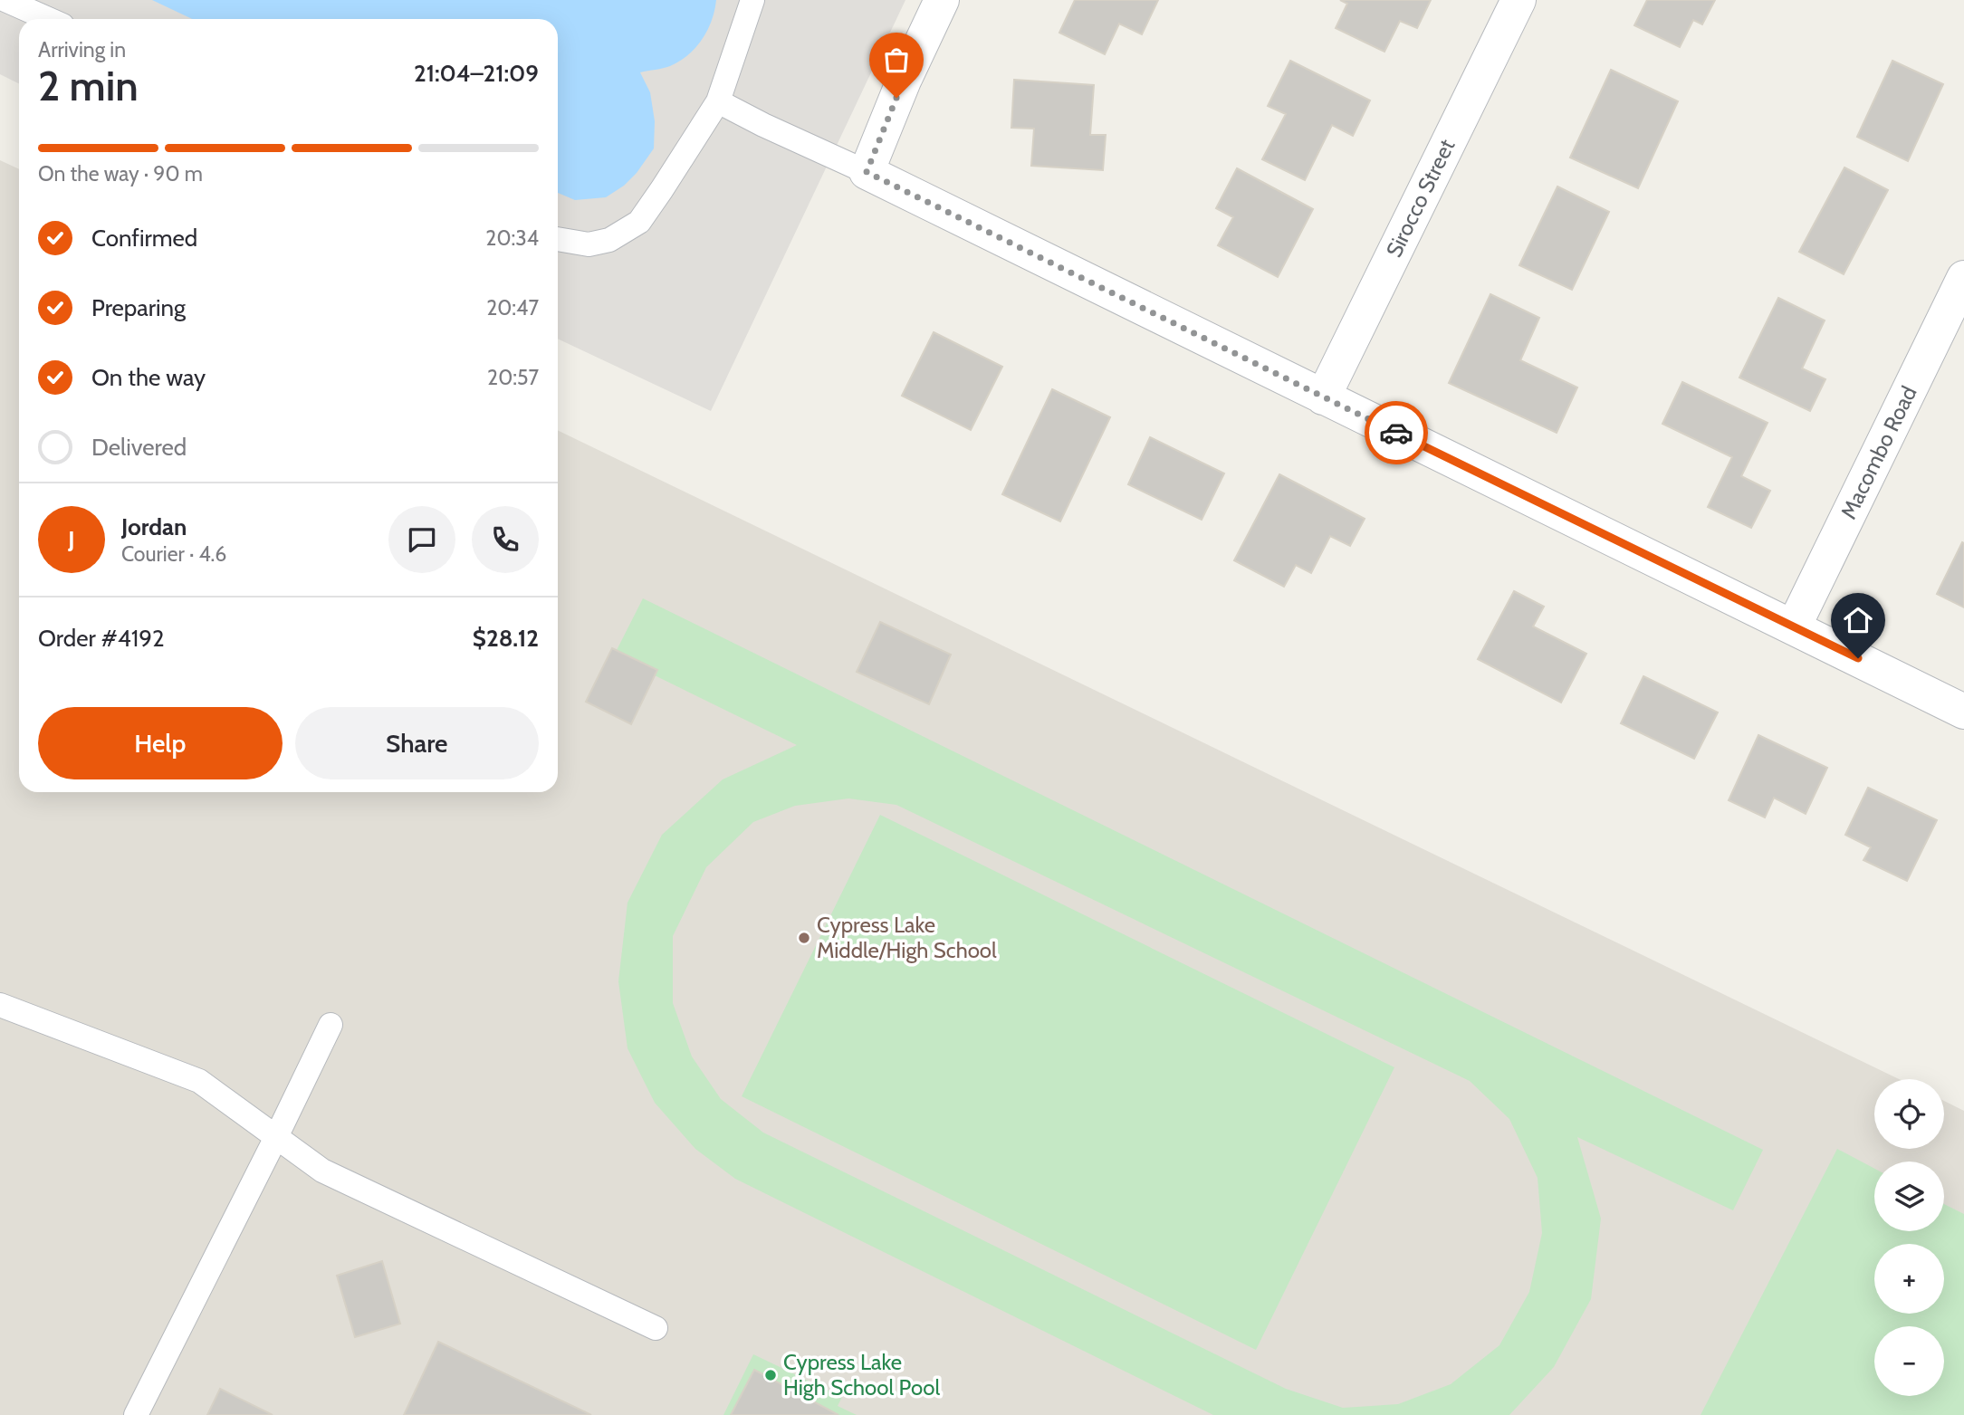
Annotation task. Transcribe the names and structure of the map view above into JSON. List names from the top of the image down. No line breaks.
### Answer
{"streets":{"street":["Sirocco Street","Macombo Road"]},"places":["Cypress Lake Middle/High School","Cypress Lake High School Pool"],"page":{"heading":["2 min","Arriving in","21:04–21:09"],"panel":["Jordan","Courier · 4.6","Order #4192","$28.12"],"bar":"On the way · 90 m","list":[["Confirmed","20:34"],["Preparing","20:47"],["On the way","20:57"],"Delivered"],"round":"J","buttons":["Help","Share"],"map_buttons":["+","−"]}}
